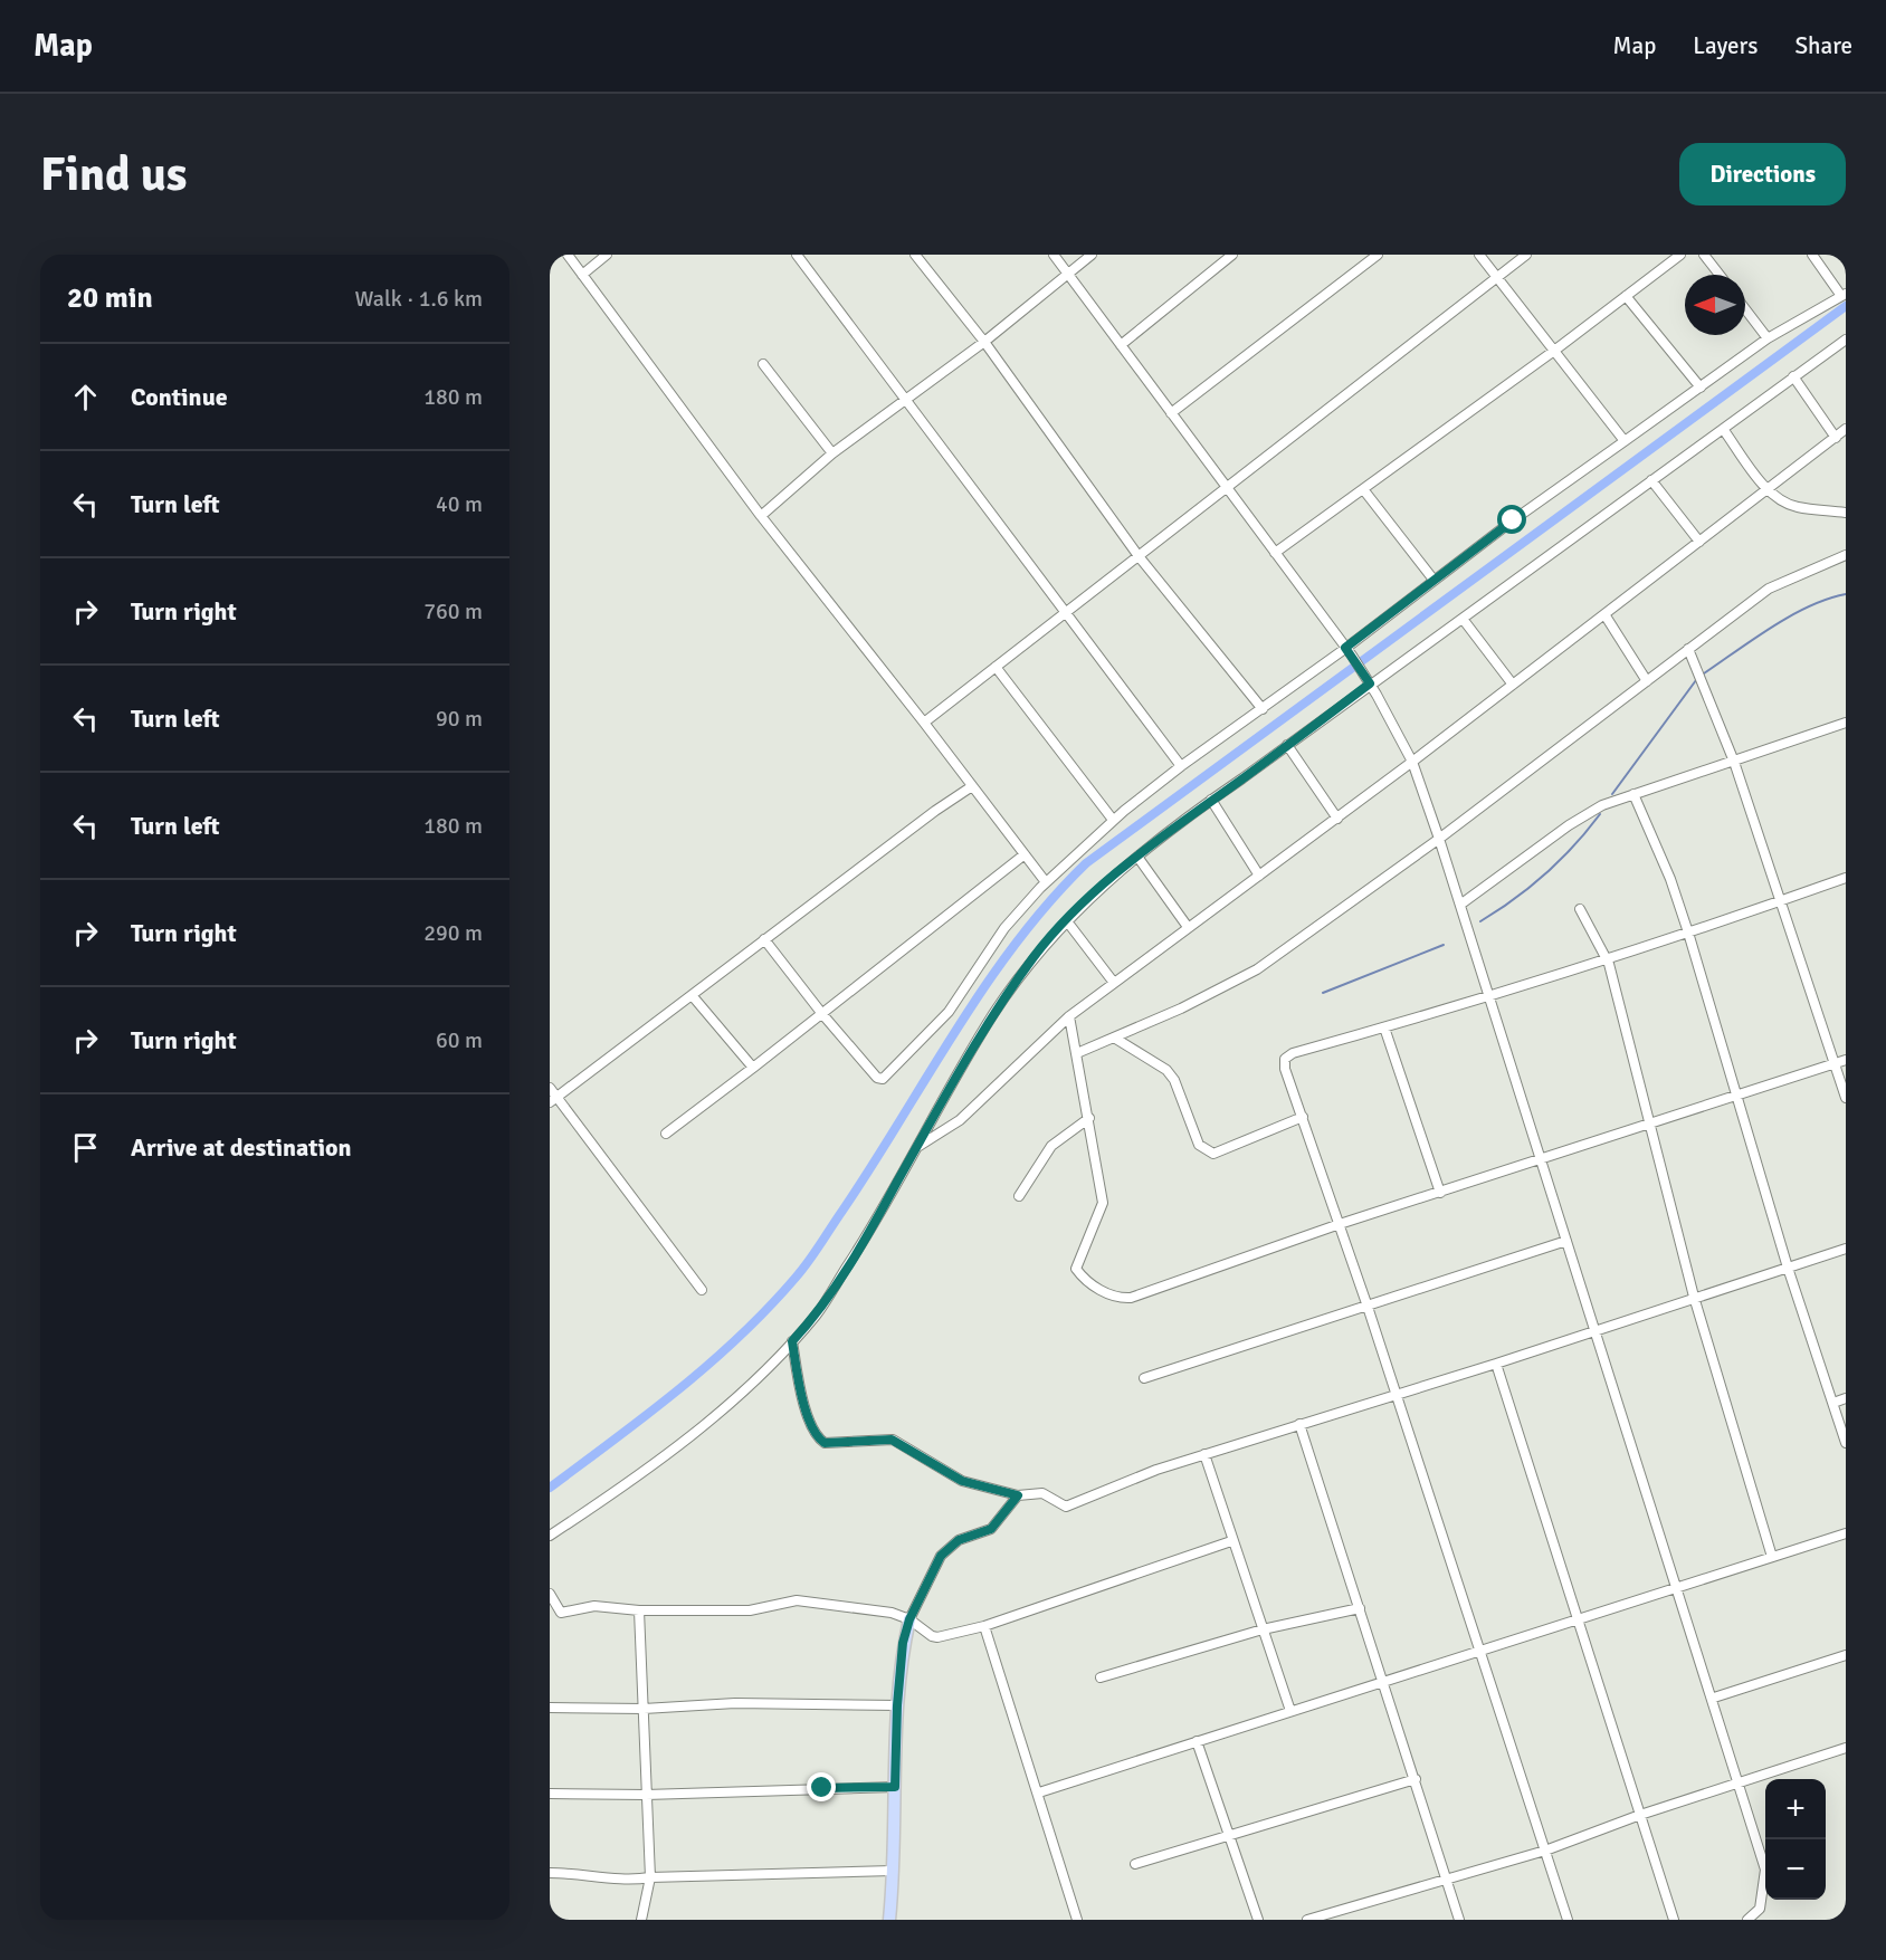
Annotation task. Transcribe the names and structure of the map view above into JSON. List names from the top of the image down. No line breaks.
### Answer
{"north":"left","page":{"header":"Map","nav":["Map","Layers","Share"],"buttons":"Directions","title":"Find us","heading":["20 min","Walk · 1.6 km"],"list":[["Continue","180 m"],["Turn left","40 m"],["Turn right","760 m"],["Turn left","90 m"],["Turn left","180 m"],["Turn right","290 m"],["Turn right","60 m"],"Arrive at destination"],"map_buttons":["+","−"]}}
